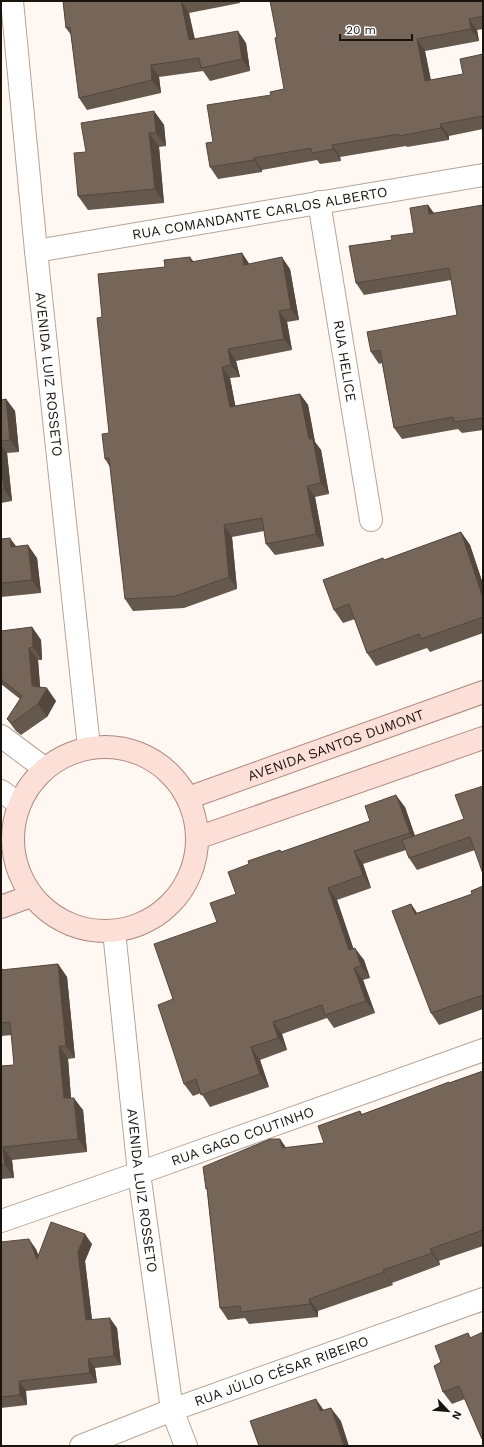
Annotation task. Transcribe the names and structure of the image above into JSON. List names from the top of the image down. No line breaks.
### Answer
{"streets":{"main road":["AVENIDA SANTOS DUMONT"],"street":["RUA COMANDANTE CARLOS ALBERTO","RUA HELICE","AVENIDA LUIZ ROSSETO","RUA GAGO COUTINHO","RUA JÚLIO CÉSAR RIBEIRO"]},"crossings":[["RUA COMANDANTE CARLOS ALBERTO","RUA HELICE"],["RUA COMANDANTE CARLOS ALBERTO","AVENIDA LUIZ ROSSETO"],["AVENIDA LUIZ ROSSETO","RUA GAGO COUTINHO"],["AVENIDA LUIZ ROSSETO","RUA JÚLIO CÉSAR RIBEIRO"]],"scale_bar":"20 m","north":"bottom right"}
